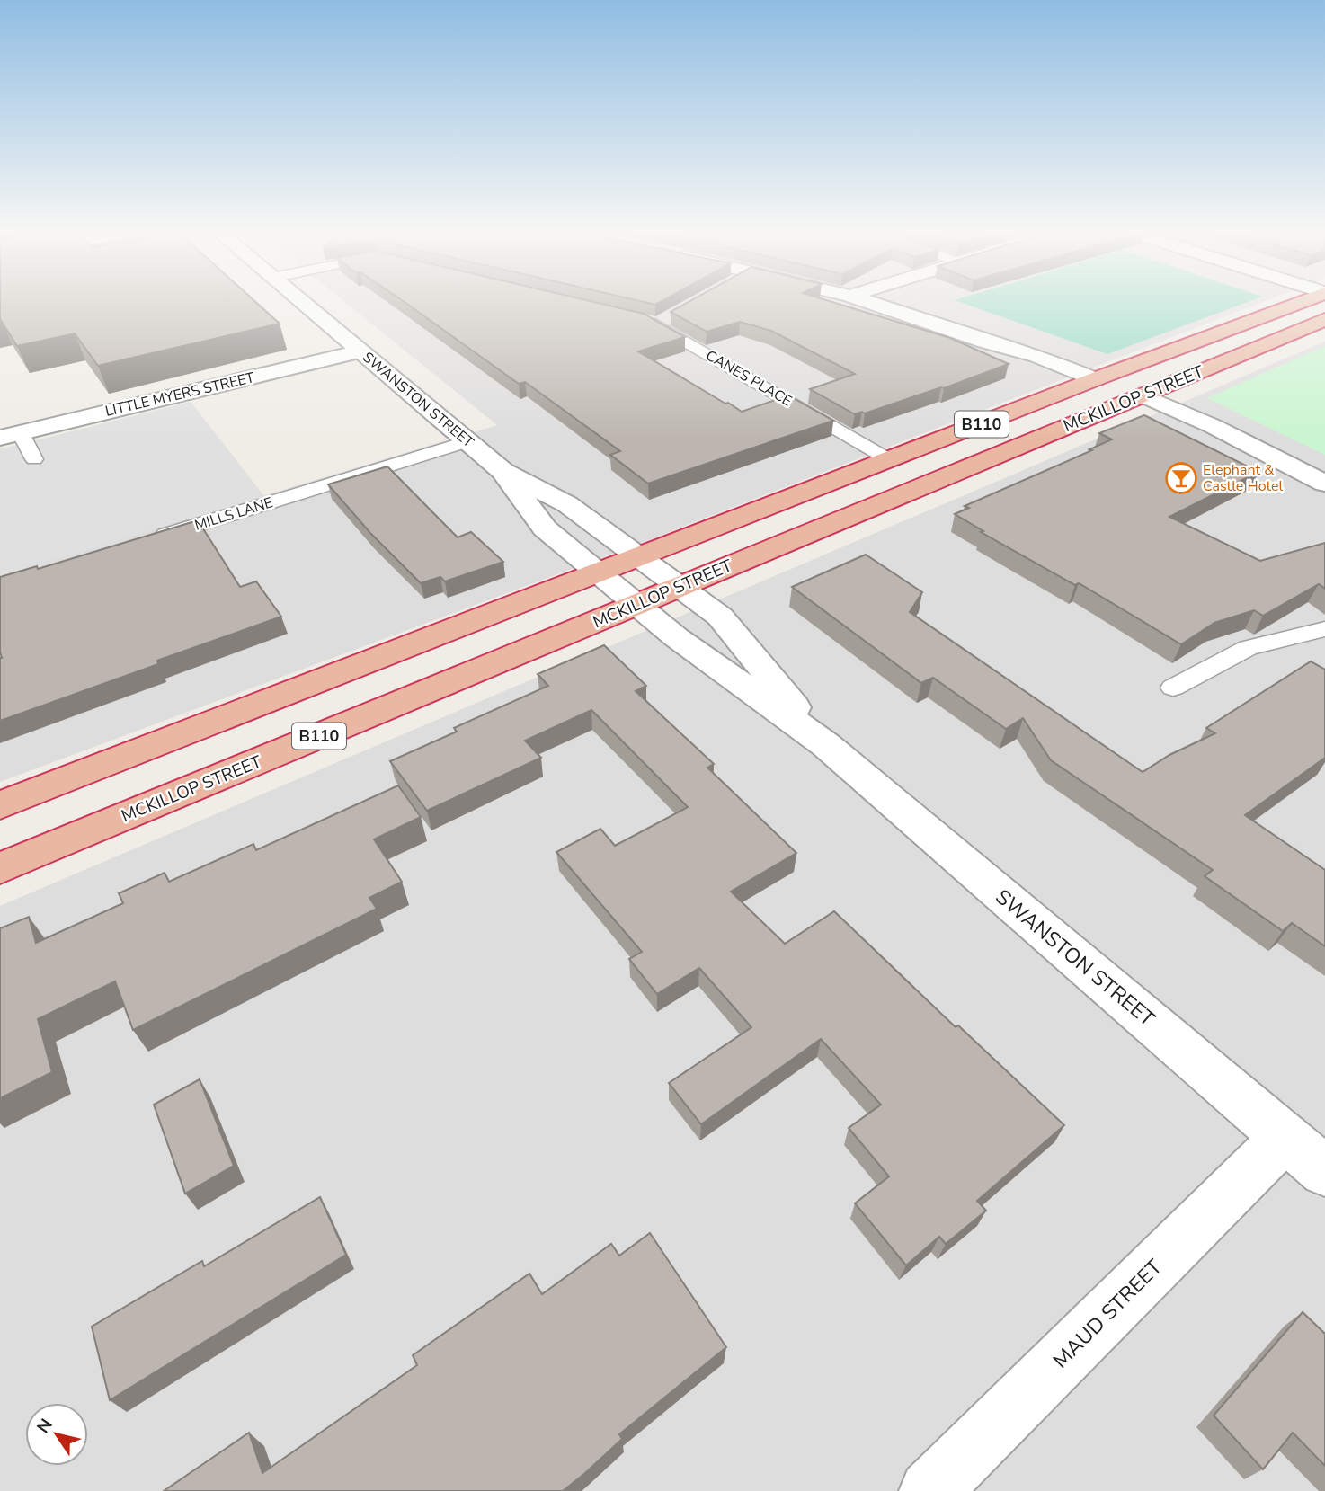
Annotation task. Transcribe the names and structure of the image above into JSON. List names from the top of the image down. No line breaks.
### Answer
{"streets":{"highway":["MCKILLOP STREET","B110"],"street":["LITTLE MYERS STREET","SWANSTON STREET","MAUD STREET"],"lane":["CANES PLACE","MILLS LANE"]},"crossings":[["CANES PLACE","MCKILLOP STREET"],["LITTLE MYERS STREET","SWANSTON STREET"],["MCKILLOP STREET","SWANSTON STREET"],["SWANSTON STREET","MILLS LANE"],["SWANSTON STREET","MAUD STREET"]],"places":{"bar":["Elephant & Castle Hotel"]},"north":"top left"}
